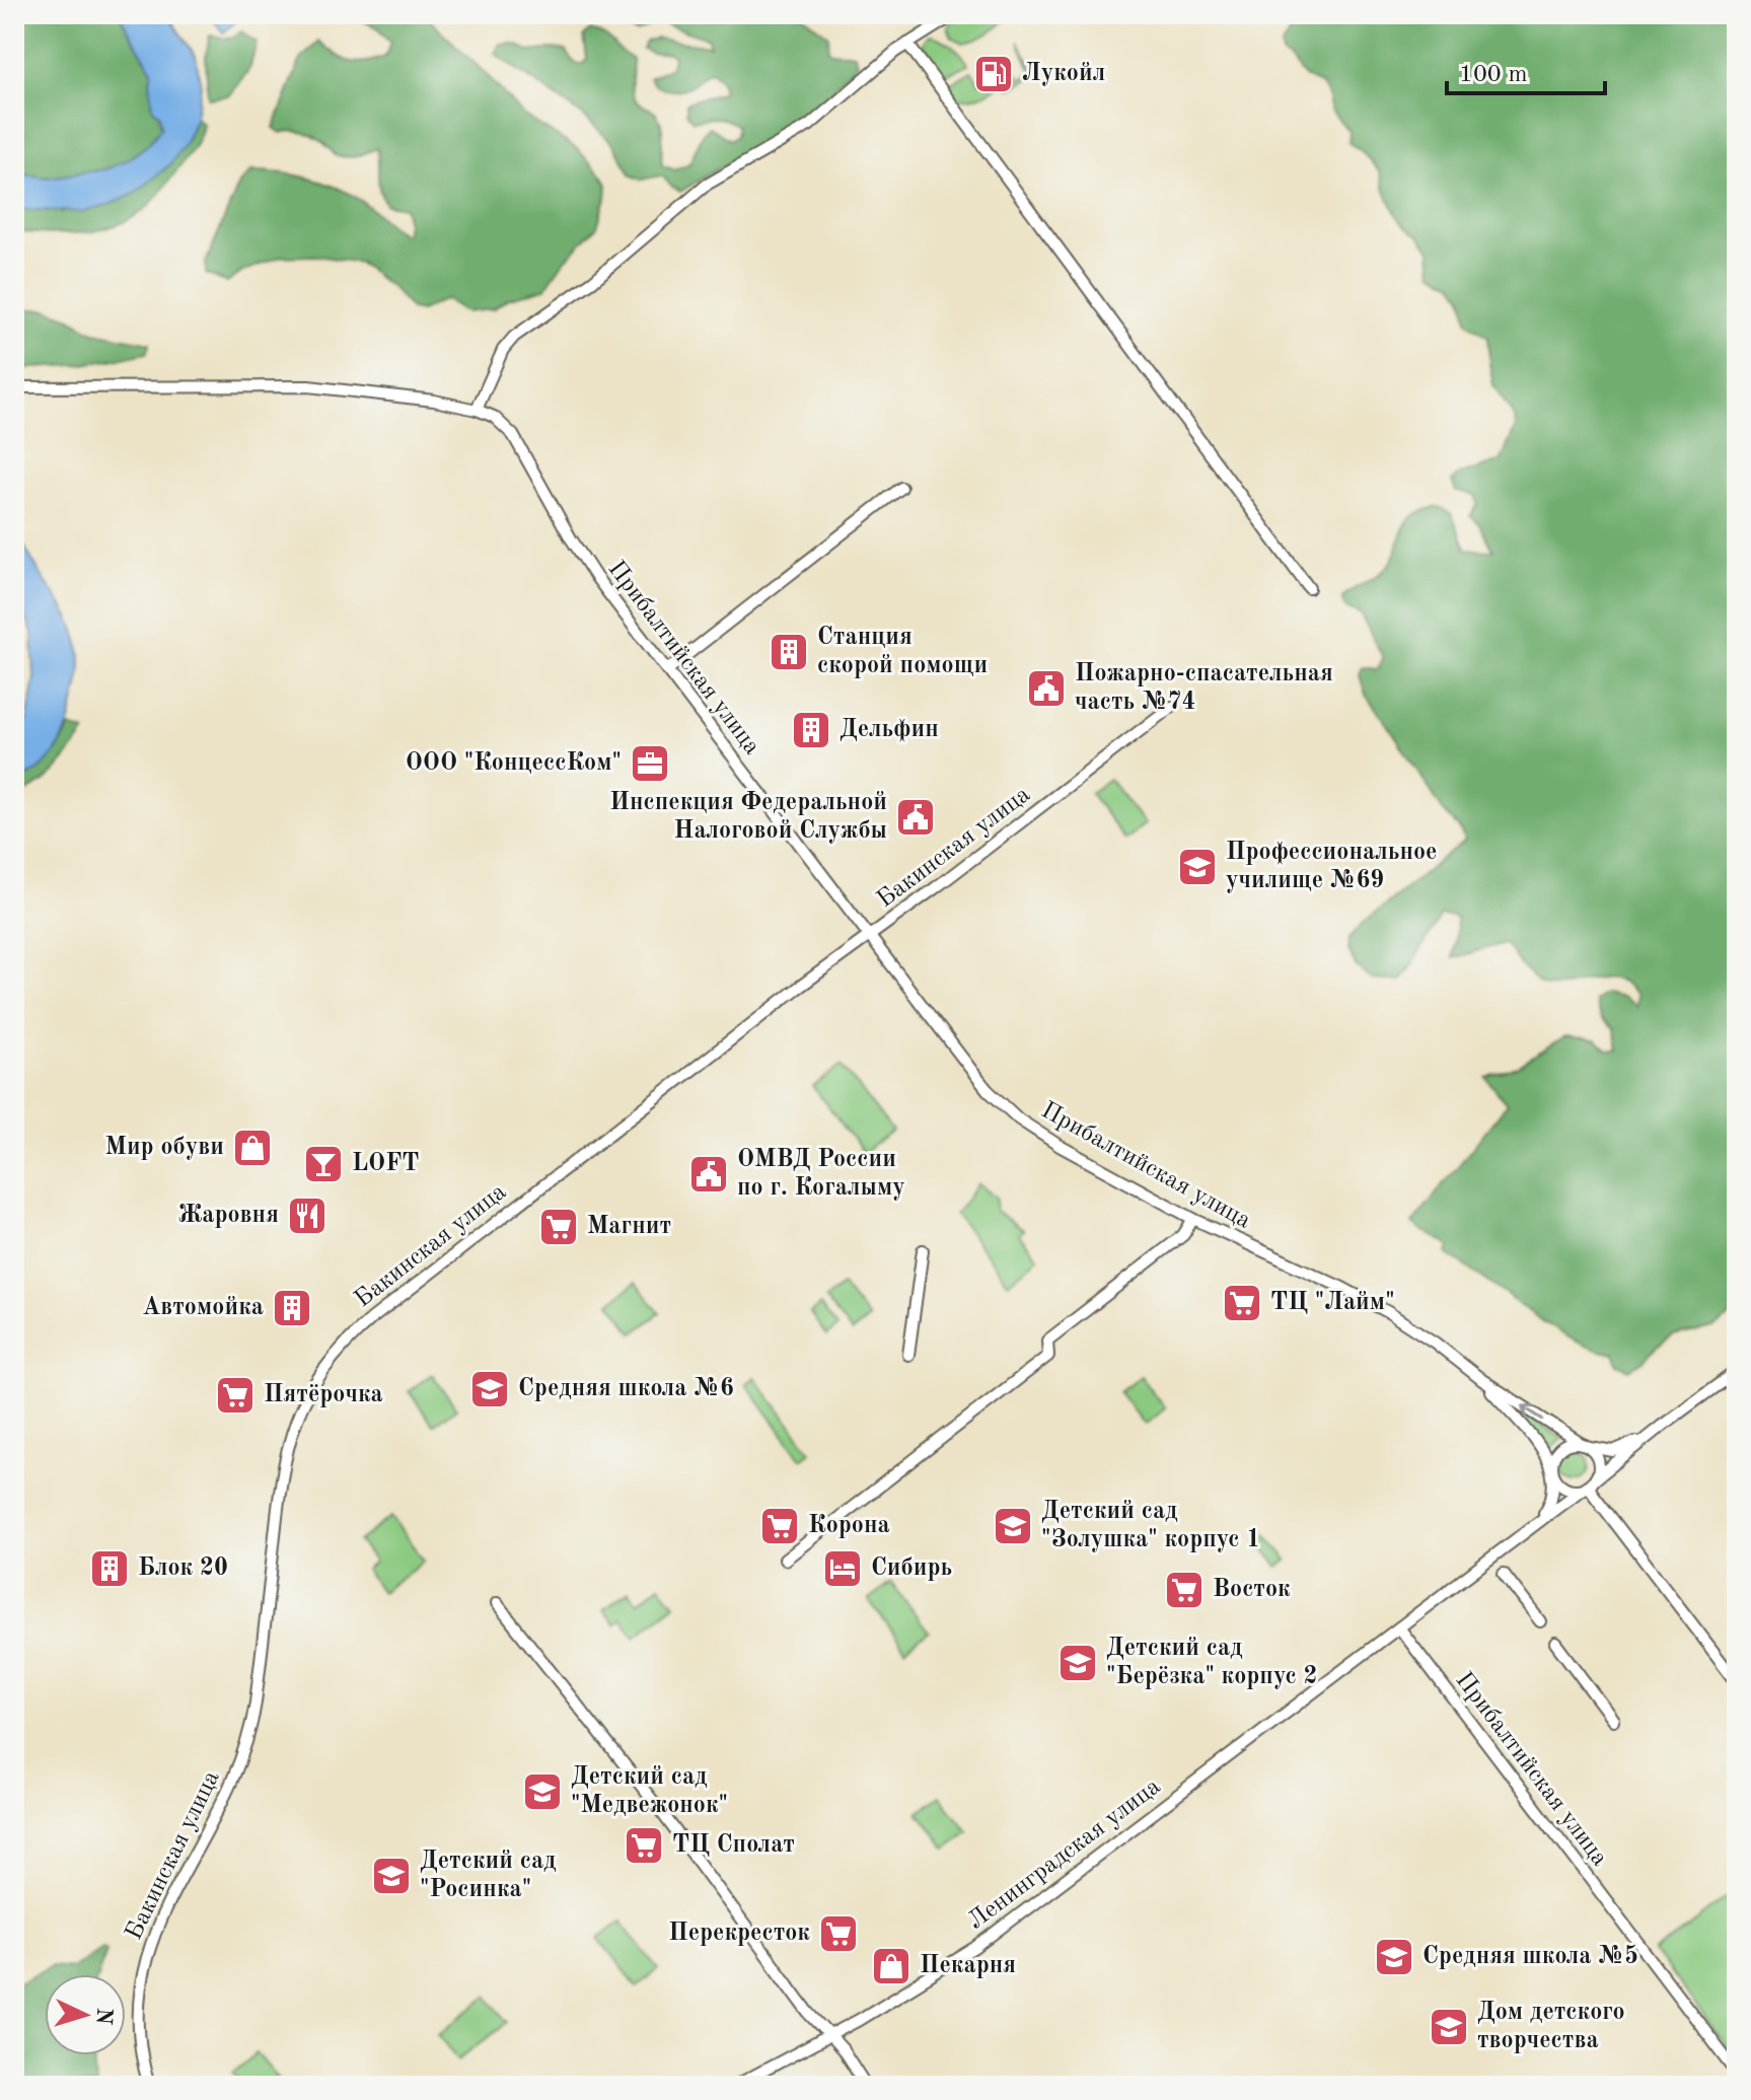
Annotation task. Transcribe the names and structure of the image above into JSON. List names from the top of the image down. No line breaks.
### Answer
{"streets":{"street":["Прибалтийская улица","Бакинская улица","Ленинградская улица"]},"crossings":[["Прибалтийская улица","Бакинская улица"],["Прибалтийская улица","Ленинградская улица"]],"places":{"fuel station":["Лукойл"],"building":["Станция скорой помощи","Дельфин","Автомойка","Блок 20"],"public building":["Пожарно-спасательная часть №74","Инспекция Федеральной Налоговой Службы","ОМВД России по г. Когалыму"],"office":["ООО \"КонцессКом\""],"school or university":["Профессиональное училище №69","Средняя школа №6","Детский сад \"Золушка\" корпус 1","Детский сад \"Берёзка\" корпус 2","Детский сад \"Медвежонок\"","Детский сад \"Росинка\"","Средняя школа №5","Дом детского творчества"],"shop":["Мир обуви","Пекарня"],"bar":["LOFT"],"restaurant":["Жаровня"],"supermarket":["Магнит","ТЦ \"Лайм\"","Пятёрочка","Корона","Восток","ТЦ Сполат","Перекресток"],"hotel":["Сибирь"]},"scale_bar":"100 m","north":"right"}
